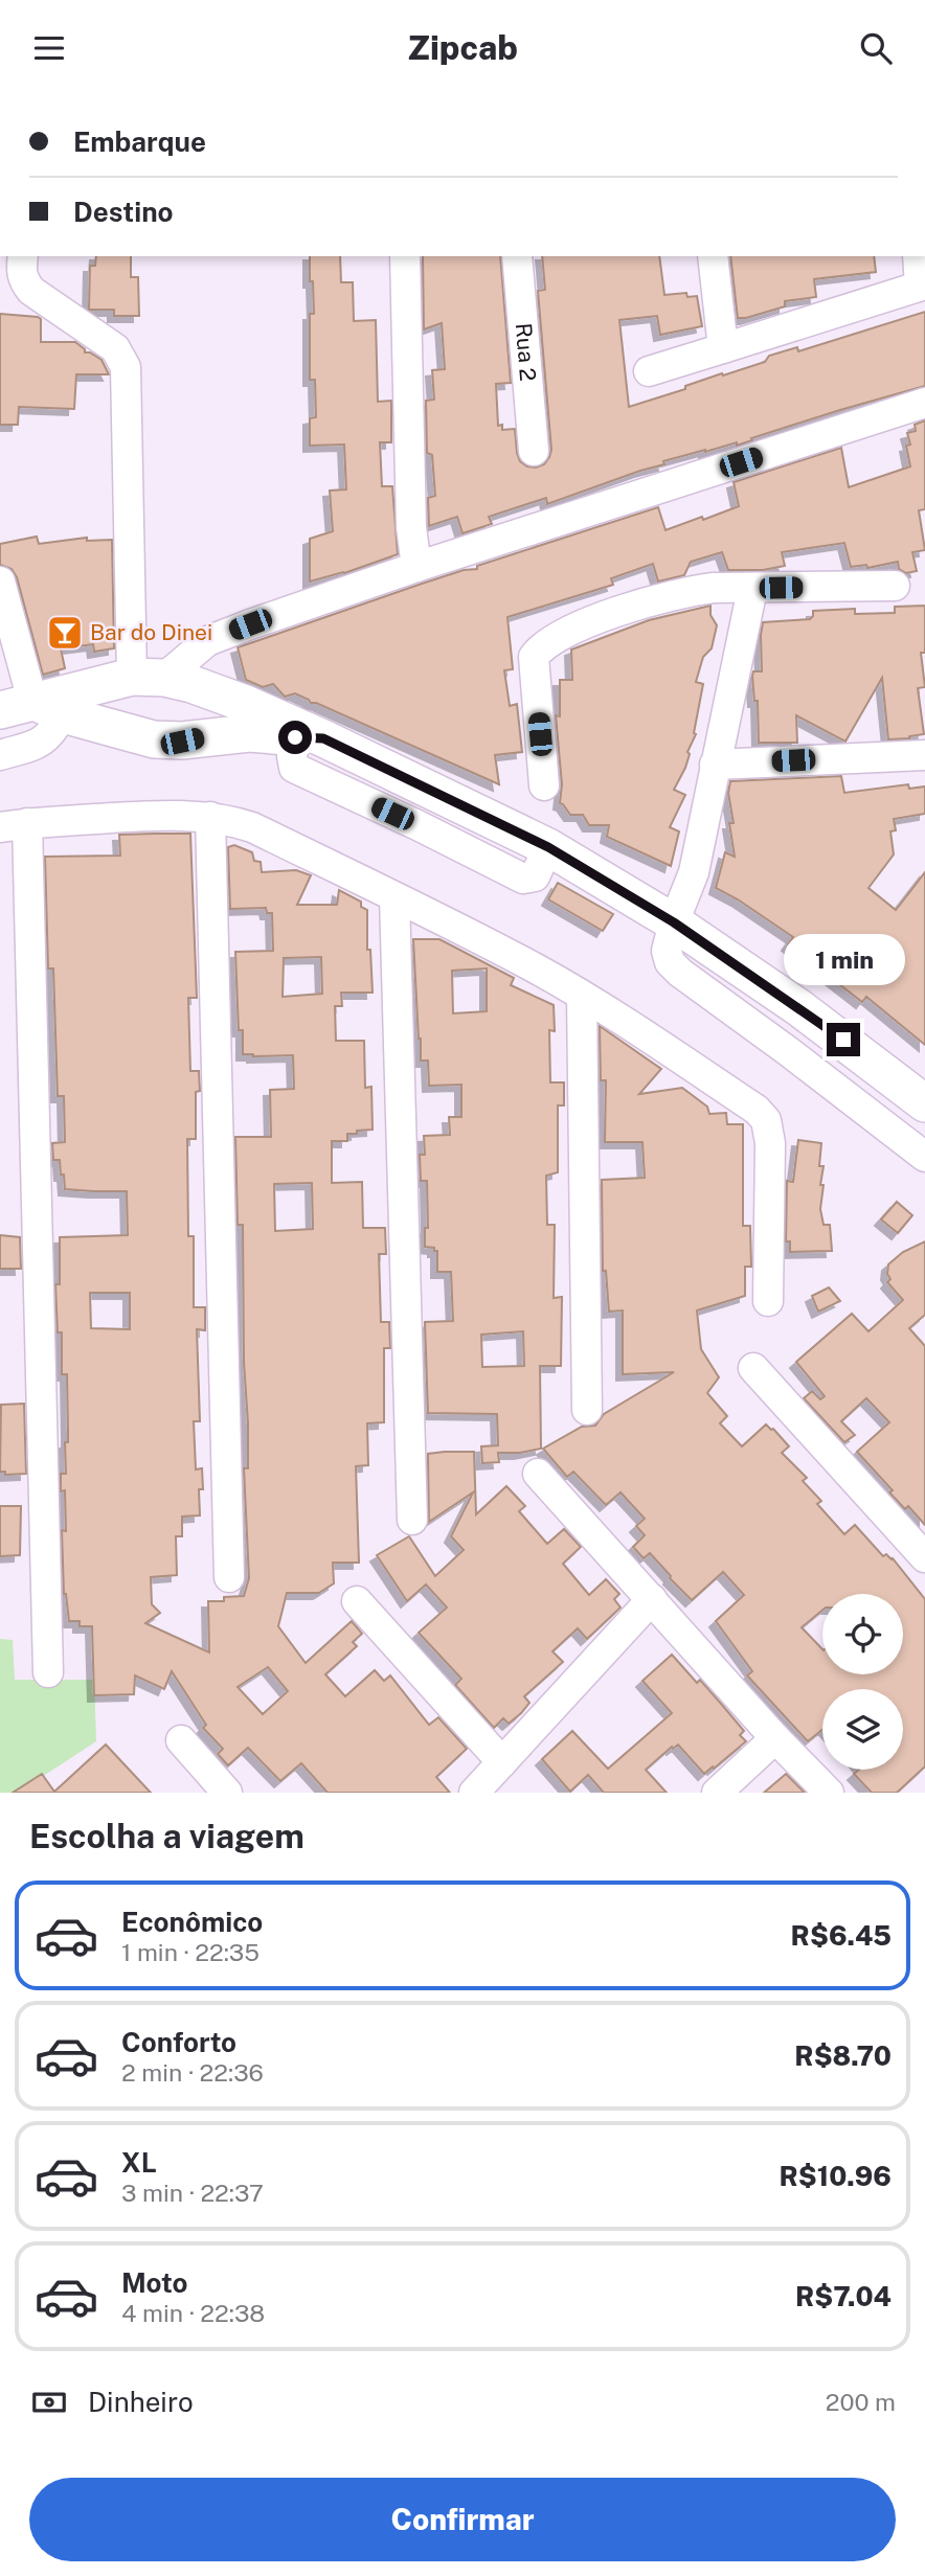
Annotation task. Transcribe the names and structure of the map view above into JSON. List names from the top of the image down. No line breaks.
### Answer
{"streets":{"street":["Rua 2"]},"places":{"bar":["Bar do Dinei"]},"page":{"header":"Zipcab","banner":["Embarque","Destino"],"bubble":"1 min","heading":"Escolha a viagem","list":[{"name":"Econômico","note":"1 min · 22:35","value":"R$6.45"},{"name":"Conforto","note":"2 min · 22:36","value":"R$8.70"},{"name":"XL","note":"3 min · 22:37","value":"R$10.96"},{"name":"Moto","note":"4 min · 22:38","value":"R$7.04"}],"pay":["Dinheiro","200 m"],"buttons":"Confirmar"}}
